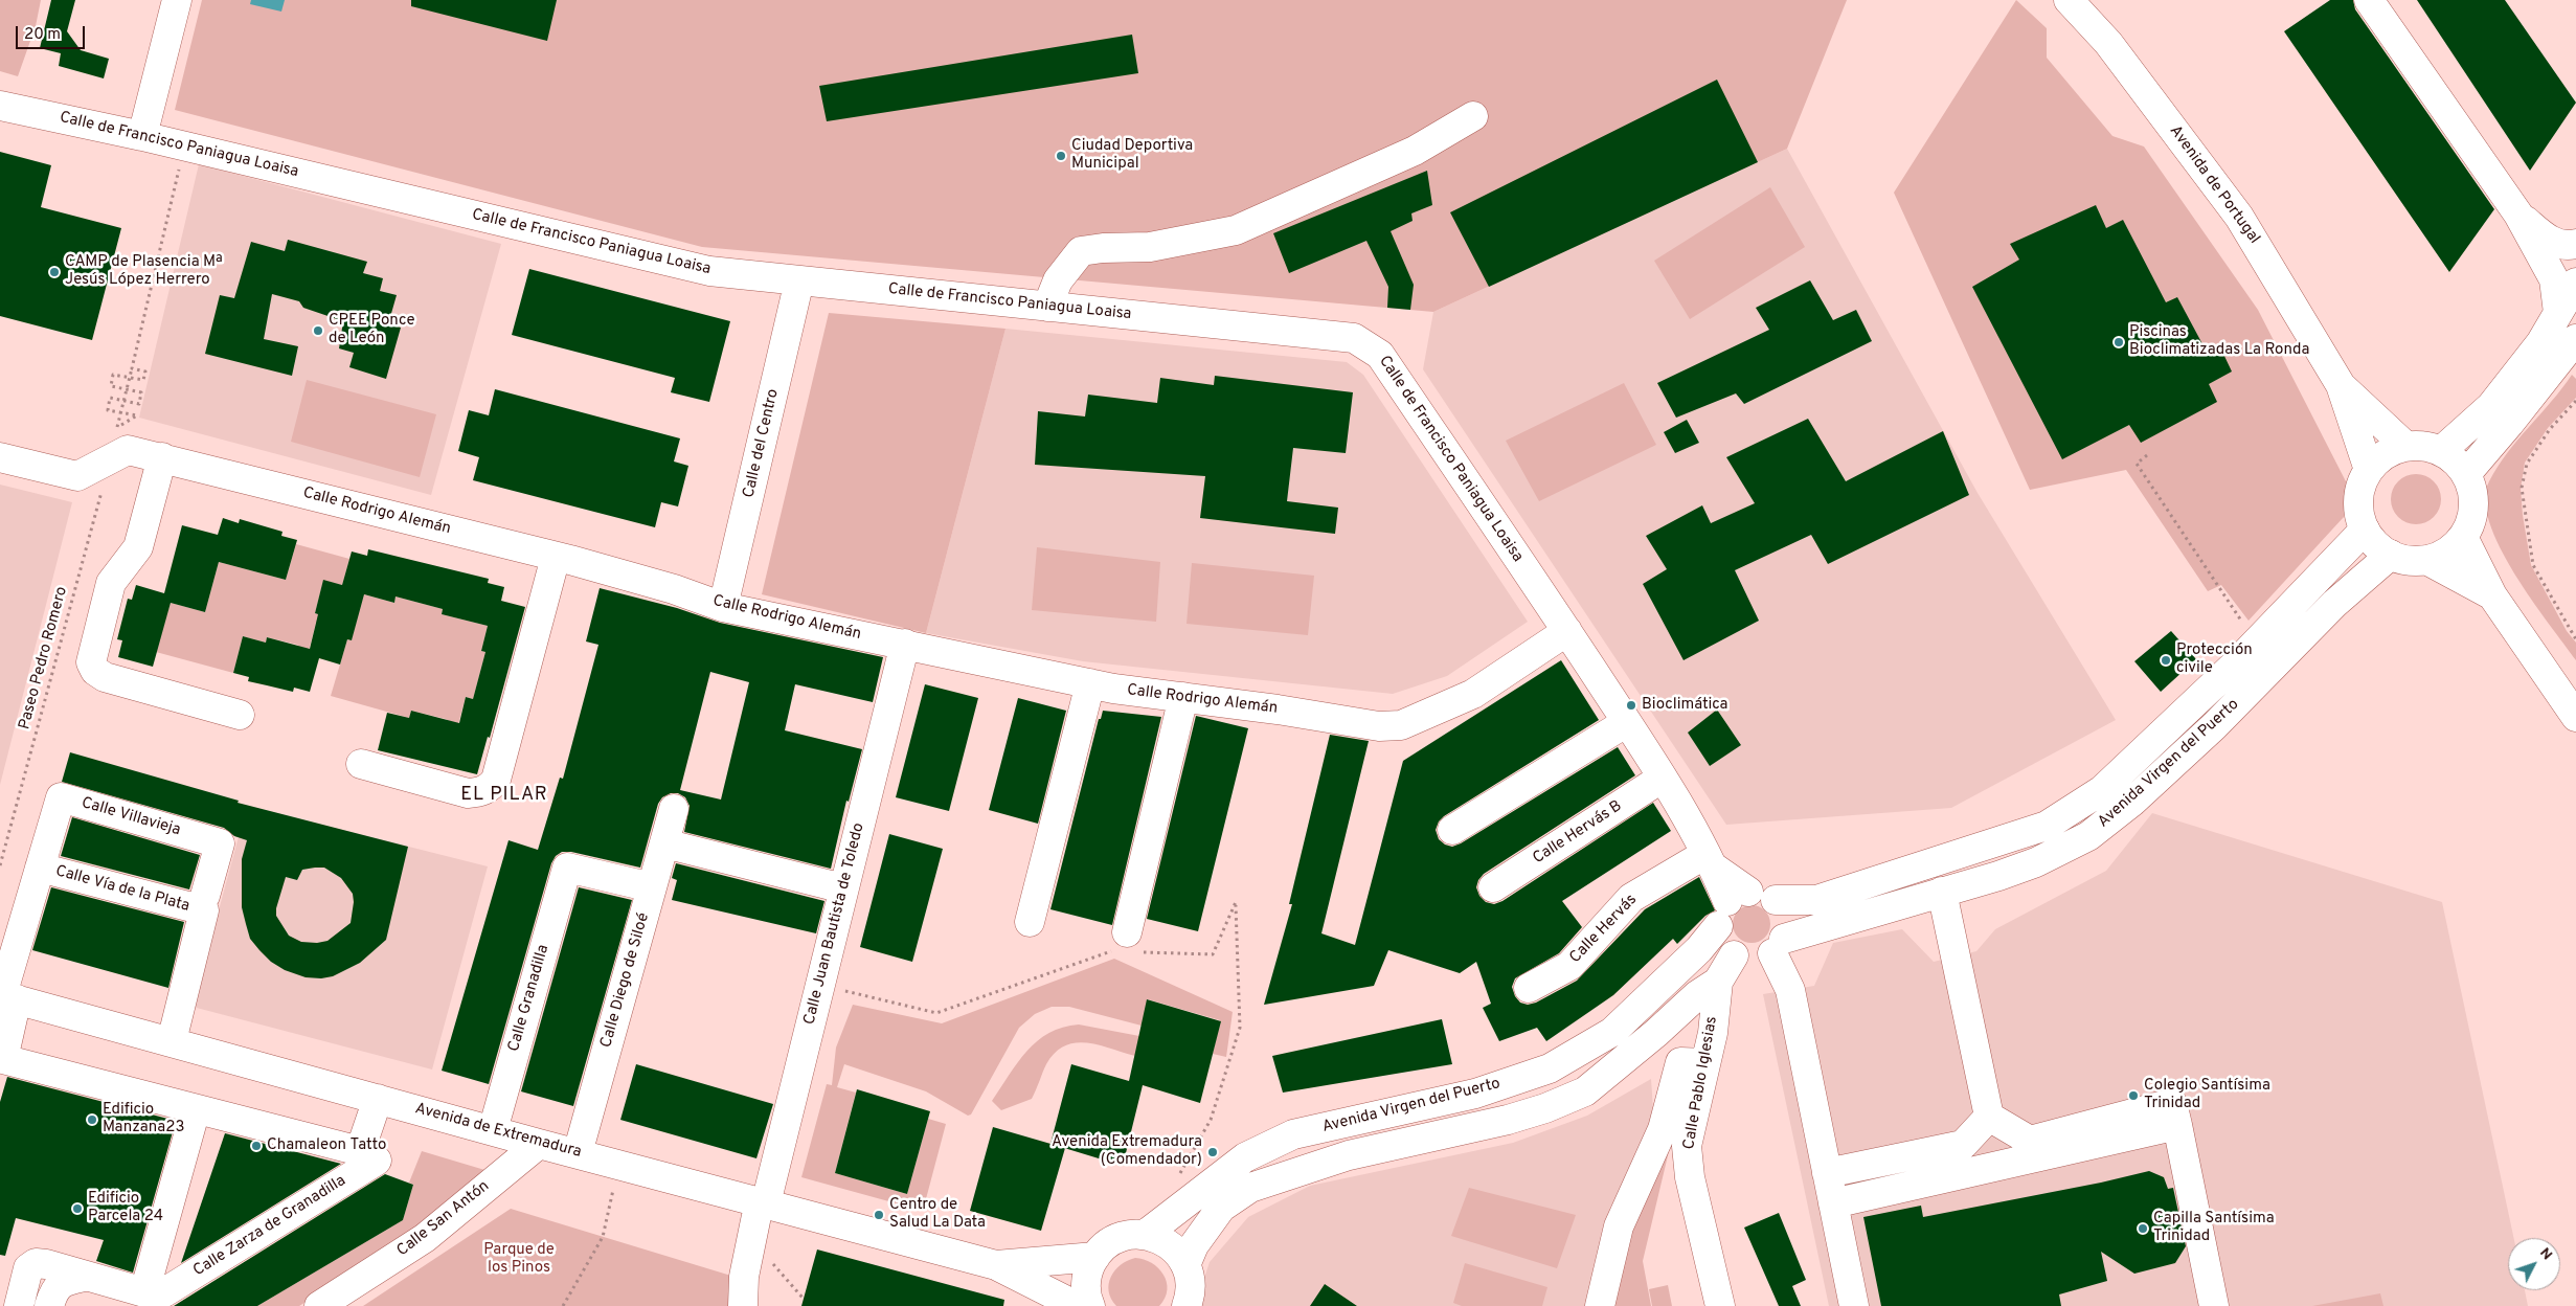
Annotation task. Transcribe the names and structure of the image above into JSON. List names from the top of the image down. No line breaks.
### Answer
{"streets":{"street":["Calle de Francisco Paniagua Loaisa","Avenida de Portugal","Calle del Centro","Calle Rodrigo Alemán","Avenida Virgen del Puerto","Calle Villavieja","Calle Hervás B","Calle Vía de la Plata","Calle Juan Bautista de Toledo","Calle Hervás","Calle Diego de Siloé","Calle Granadilla","Calle Pablo Iglesias","Avenida de Extremadura","Calle San Antón","Calle Zarza de Granadilla"],"path":["Paseo Pedro Romero"]},"crossings":[["Calle de Francisco Paniagua Loaisa","Calle del Centro"],["Calle de Francisco Paniagua Loaisa","Calle Rodrigo Alemán"],["Calle de Francisco Paniagua Loaisa","Avenida Virgen del Puerto"],["Calle de Francisco Paniagua Loaisa","Calle Hervás B"],["Calle de Francisco Paniagua Loaisa","Calle Hervás"],["Calle de Francisco Paniagua Loaisa","Calle Pablo Iglesias"],["Avenida de Portugal","Avenida Virgen del Puerto"],["Calle del Centro","Calle Rodrigo Alemán"],["Calle Rodrigo Alemán","Paseo Pedro Romero"],["Calle Rodrigo Alemán","Calle Juan Bautista de Toledo"],["Avenida Virgen del Puerto","Calle Pablo Iglesias"],["Calle Villavieja","Calle Vía de la Plata"],["Calle Vía de la Plata","Avenida de Extremadura"],["Calle Juan Bautista de Toledo","Avenida de Extremadura"],["Calle Diego de Siloé","Calle Granadilla"],["Calle Diego de Siloé","Avenida de Extremadura"],["Calle Granadilla","Avenida de Extremadura"],["Avenida de Extremadura","Calle San Antón"]],"districts":["EL PILAR"],"parks":["Parque de los Pinos"],"places":["Ciudad Deportiva Municipal","CAMP de Plasencia Mª Jesús López Herrero","CPEE Ponce de León","Piscinas Bioclimatizadas La Ronda","Protección civile","Bioclimática","Colegio Santísima Trinidad","Edificio Manzana23","Chamaleon Tatto","Avenida Extremadura (Comendador)","Edificio Parcela 24","Centro de Salud La Data","Capilla Santísima Trinidad"],"scale_bar":"20 m","north":"top right"}
